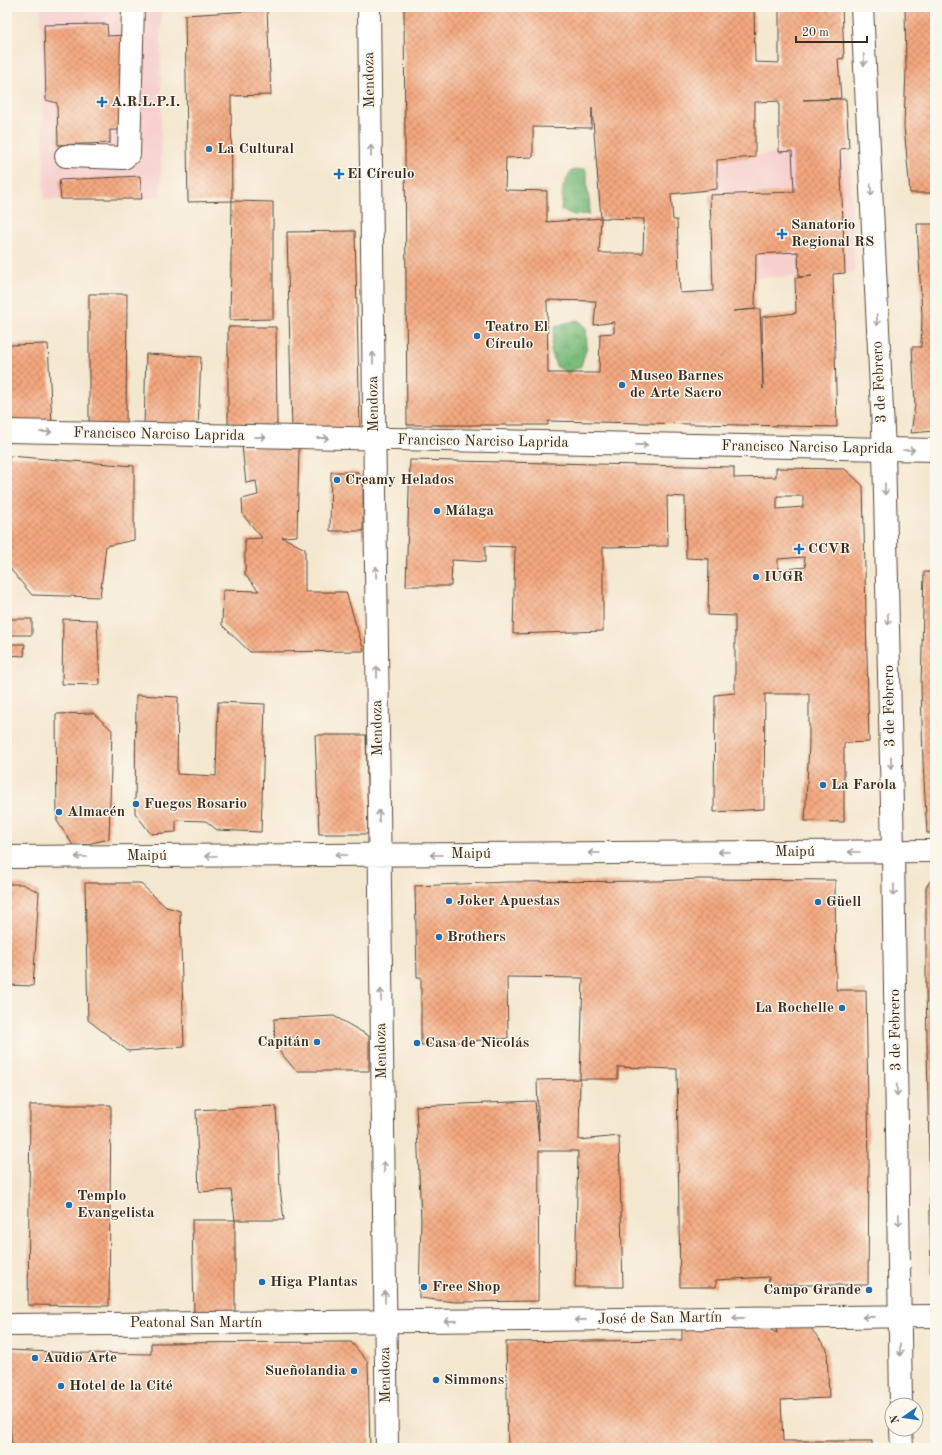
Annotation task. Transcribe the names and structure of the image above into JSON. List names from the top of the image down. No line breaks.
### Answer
{"streets":{"main road":["Mendoza","3 de Febrero","Francisco Narciso Laprida","Maipú","José de San Martín","Peatonal San Martín"]},"crossings":[["Mendoza","Francisco Narciso Laprida"],["Mendoza","Maipú"],["Mendoza","José de San Martín"],["Mendoza","Peatonal San Martín"],["3 de Febrero","Francisco Narciso Laprida"],["3 de Febrero","Maipú"],["3 de Febrero","José de San Martín"],["José de San Martín","Peatonal San Martín"]],"one_way":["Mendoza","3 de Febrero","Francisco Narciso Laprida","Maipú","José de San Martín"],"places":{"health":["A.R.L.P.I.","El Círculo","Sanatorio Regional RS","CCVR"],"other":["La Cultural","Teatro El Círculo","Museo Barnes de Arte Sacro","Creamy Helados","Málaga","IUGR","La Farola","Fuegos Rosario","Almacén","Joker Apuestas","Güell","Brothers","La Rochelle","Capitán","Casa de Nicolás","Templo Evangelista","Higa Plantas","Free Shop","Campo Grande","Audio Arte","Sueñolandia","Simmons","Hotel de la Cité"]},"scale_bar":"20 m","north":"left"}
